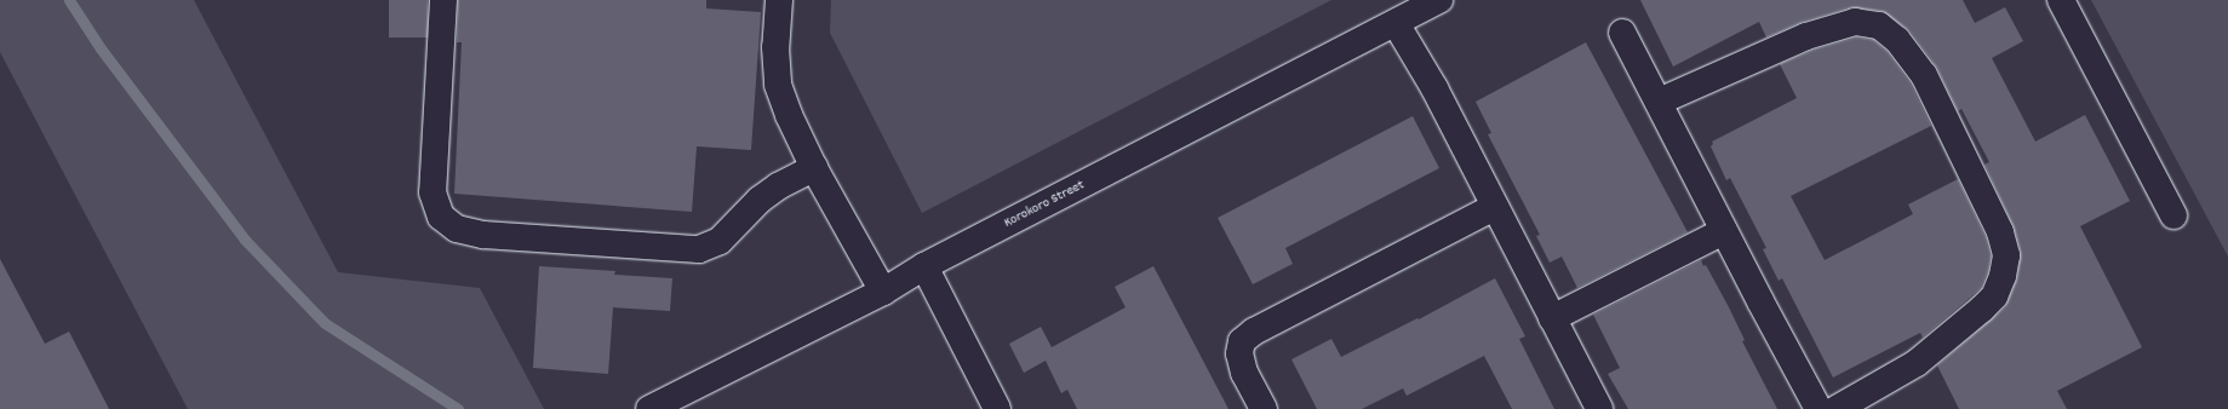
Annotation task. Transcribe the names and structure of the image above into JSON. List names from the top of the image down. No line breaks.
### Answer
{"streets":{"street":["Korokoro Street"]}}
